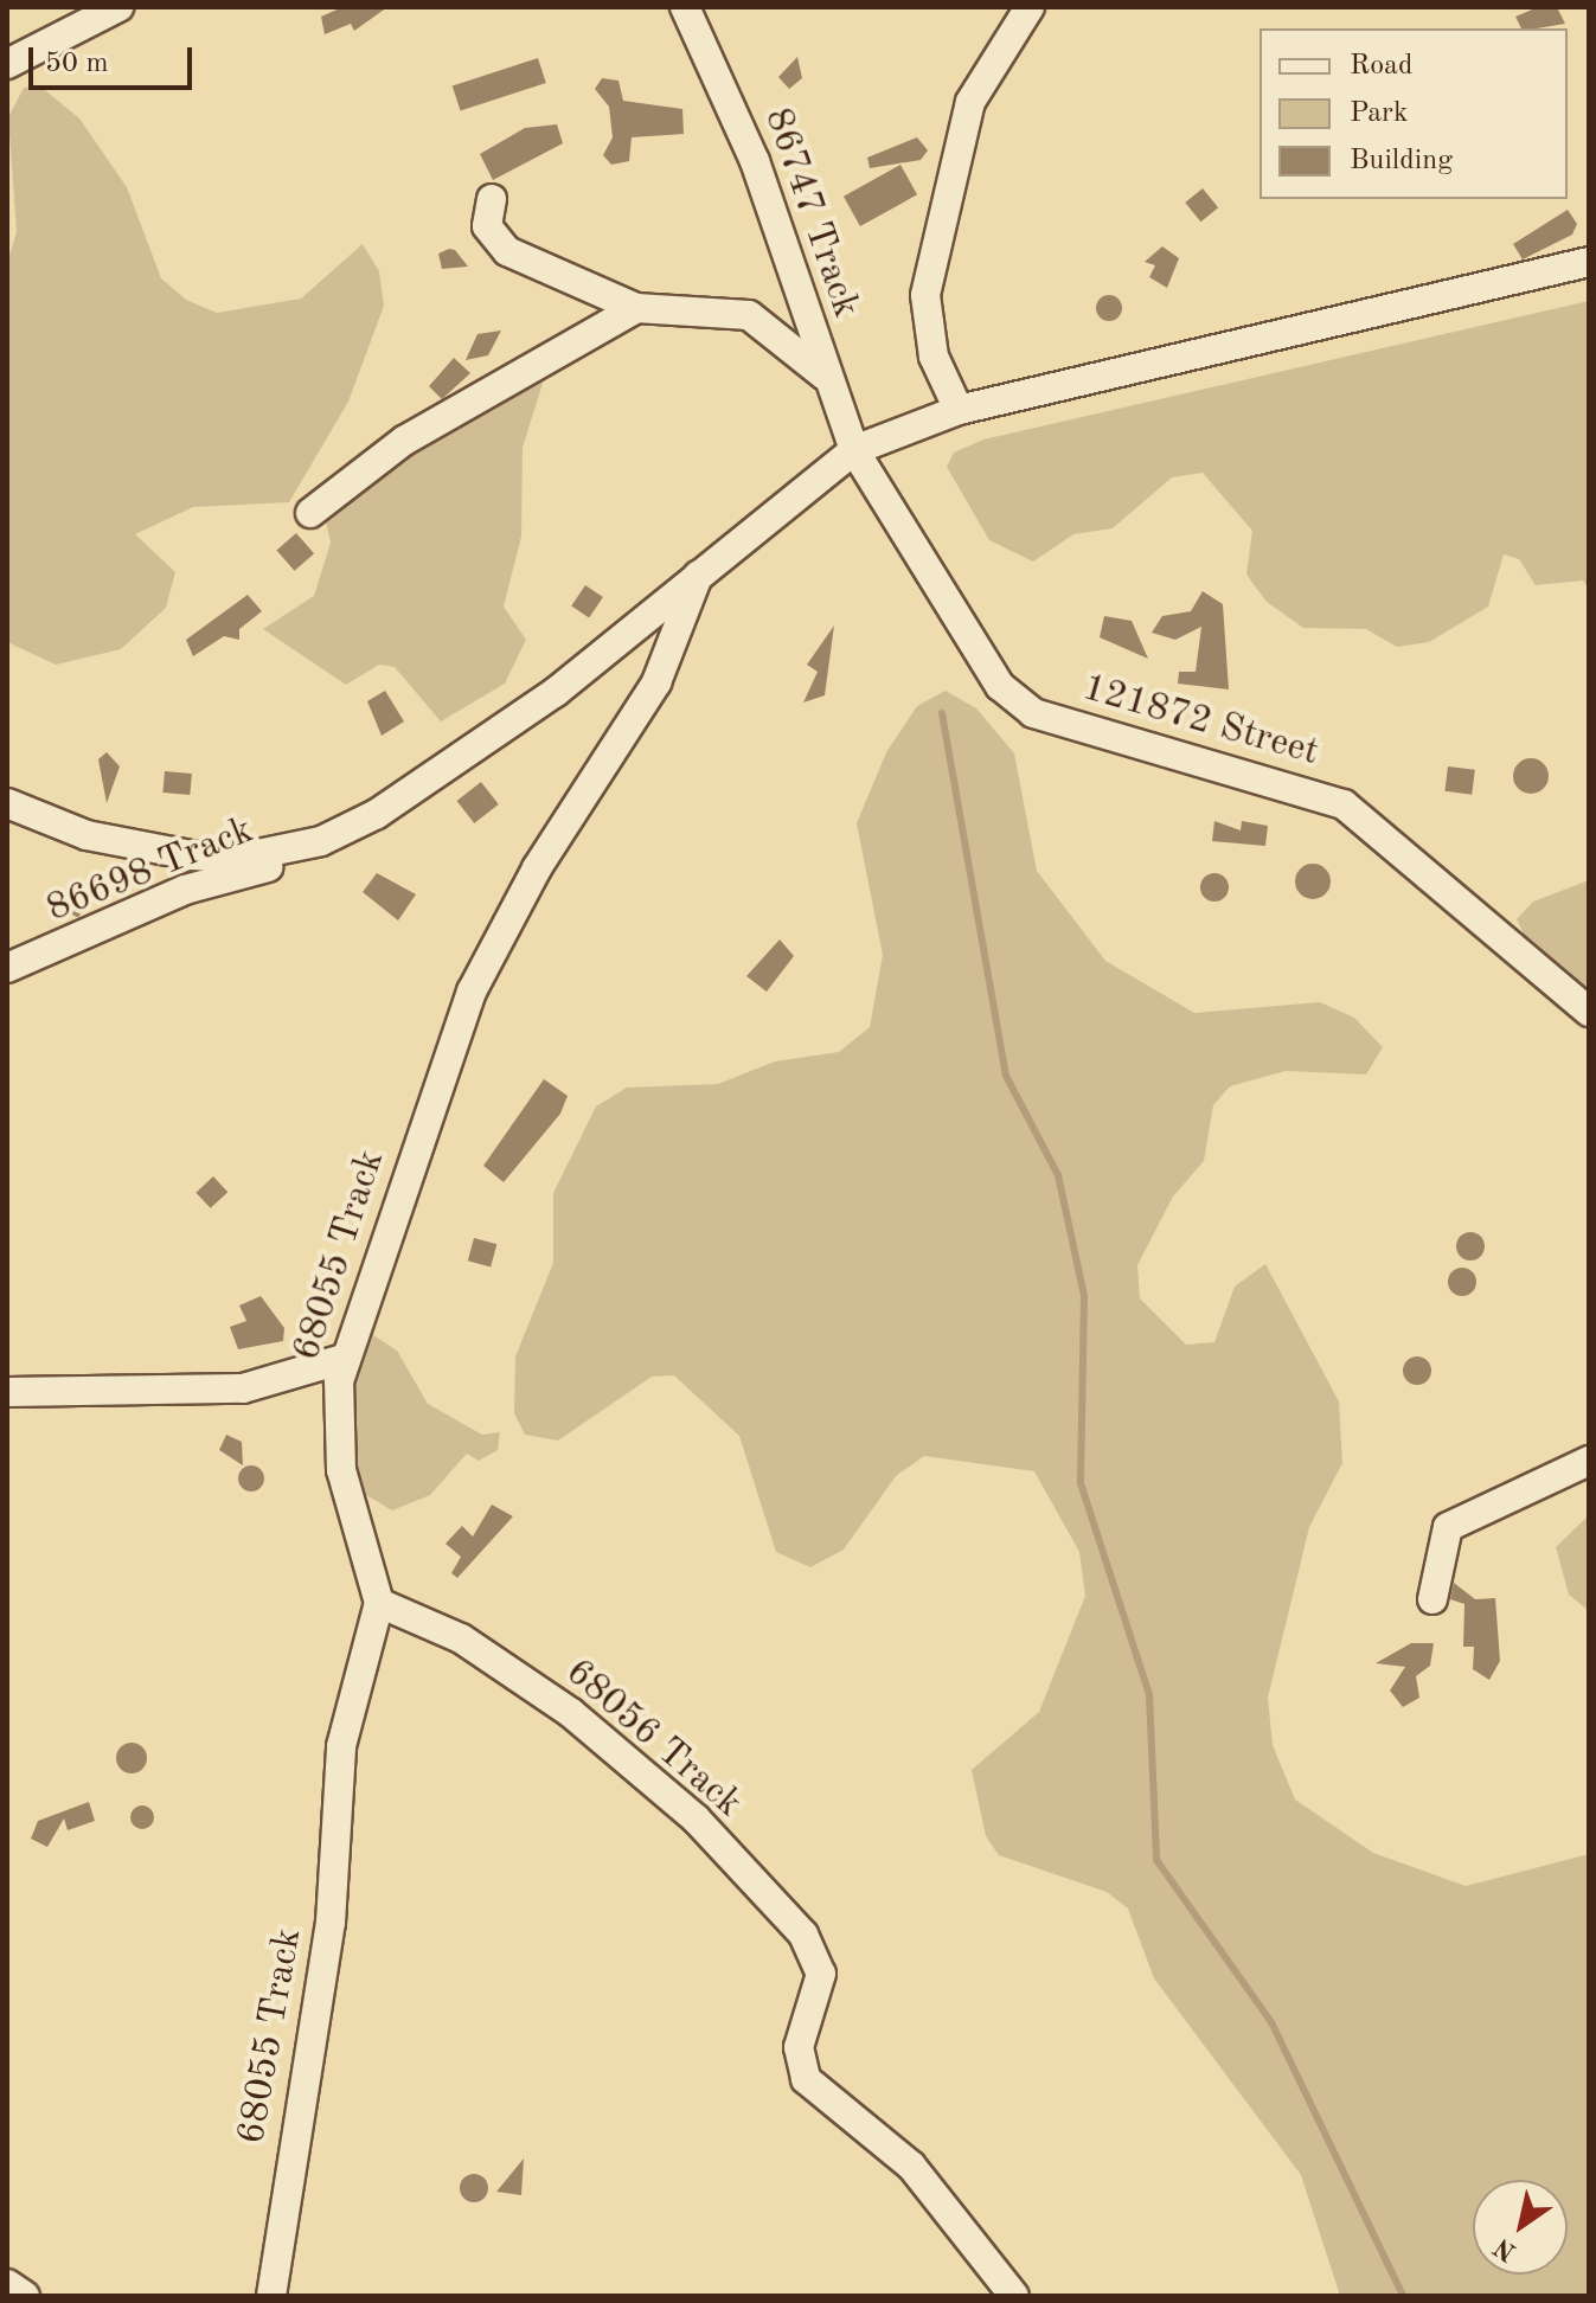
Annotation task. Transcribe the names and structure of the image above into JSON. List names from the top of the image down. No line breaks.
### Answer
{"streets":{"street":["86747 Track","121872 Street","86698 Track","68055 Track","68056 Track"]},"crossings":[["86747 Track","121872 Street"],["68055 Track","68056 Track"]],"legend":["Road","Park","Building"],"scale_bar":"50 m","north":"bottom left"}
